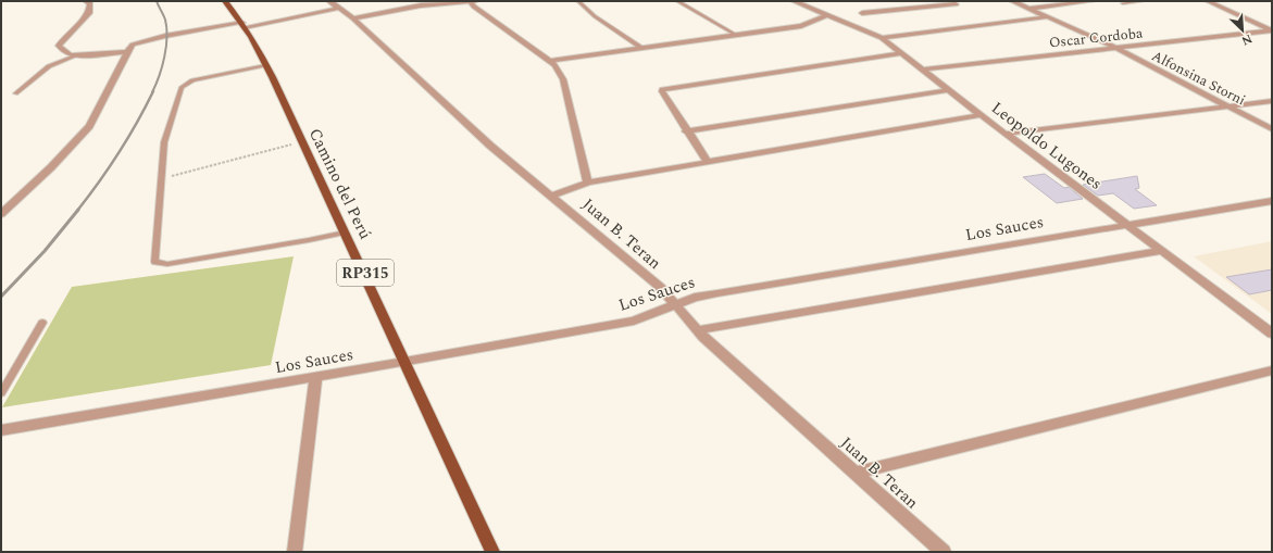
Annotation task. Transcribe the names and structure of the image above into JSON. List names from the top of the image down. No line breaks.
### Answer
{"streets":{"main road":["Camino del Perú","RP315"],"street":["Oscar Cordoba","Alfonsina Storni","Leopoldo Lugones","Los Sauces","Juan B. Teran"]},"crossings":[["Oscar Cordoba","Alfonsina Storni"],["Oscar Cordoba","Leopoldo Lugones"],["Leopoldo Lugones","Los Sauces"],["Camino del Perú","Los Sauces"],["Los Sauces","Juan B. Teran"]],"north":"bottom right"}
